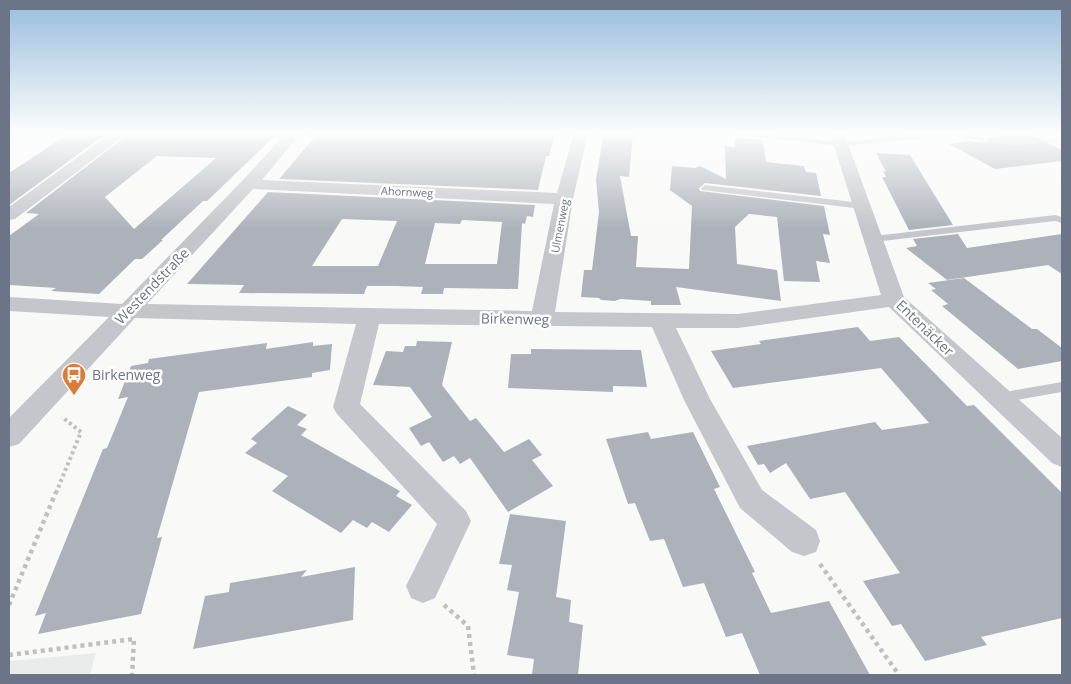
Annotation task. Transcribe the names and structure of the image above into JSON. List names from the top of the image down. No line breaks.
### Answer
{"streets":{"street":["Ahornweg","Ulmenweg","Westendstraße","Birkenweg","Entenäcker"]},"crossings":[["Ahornweg","Ulmenweg"],["Ahornweg","Westendstraße"],["Ulmenweg","Birkenweg"],["Westendstraße","Birkenweg"],["Birkenweg","Entenäcker"]],"places":{"bus stop":["Birkenweg"]}}
